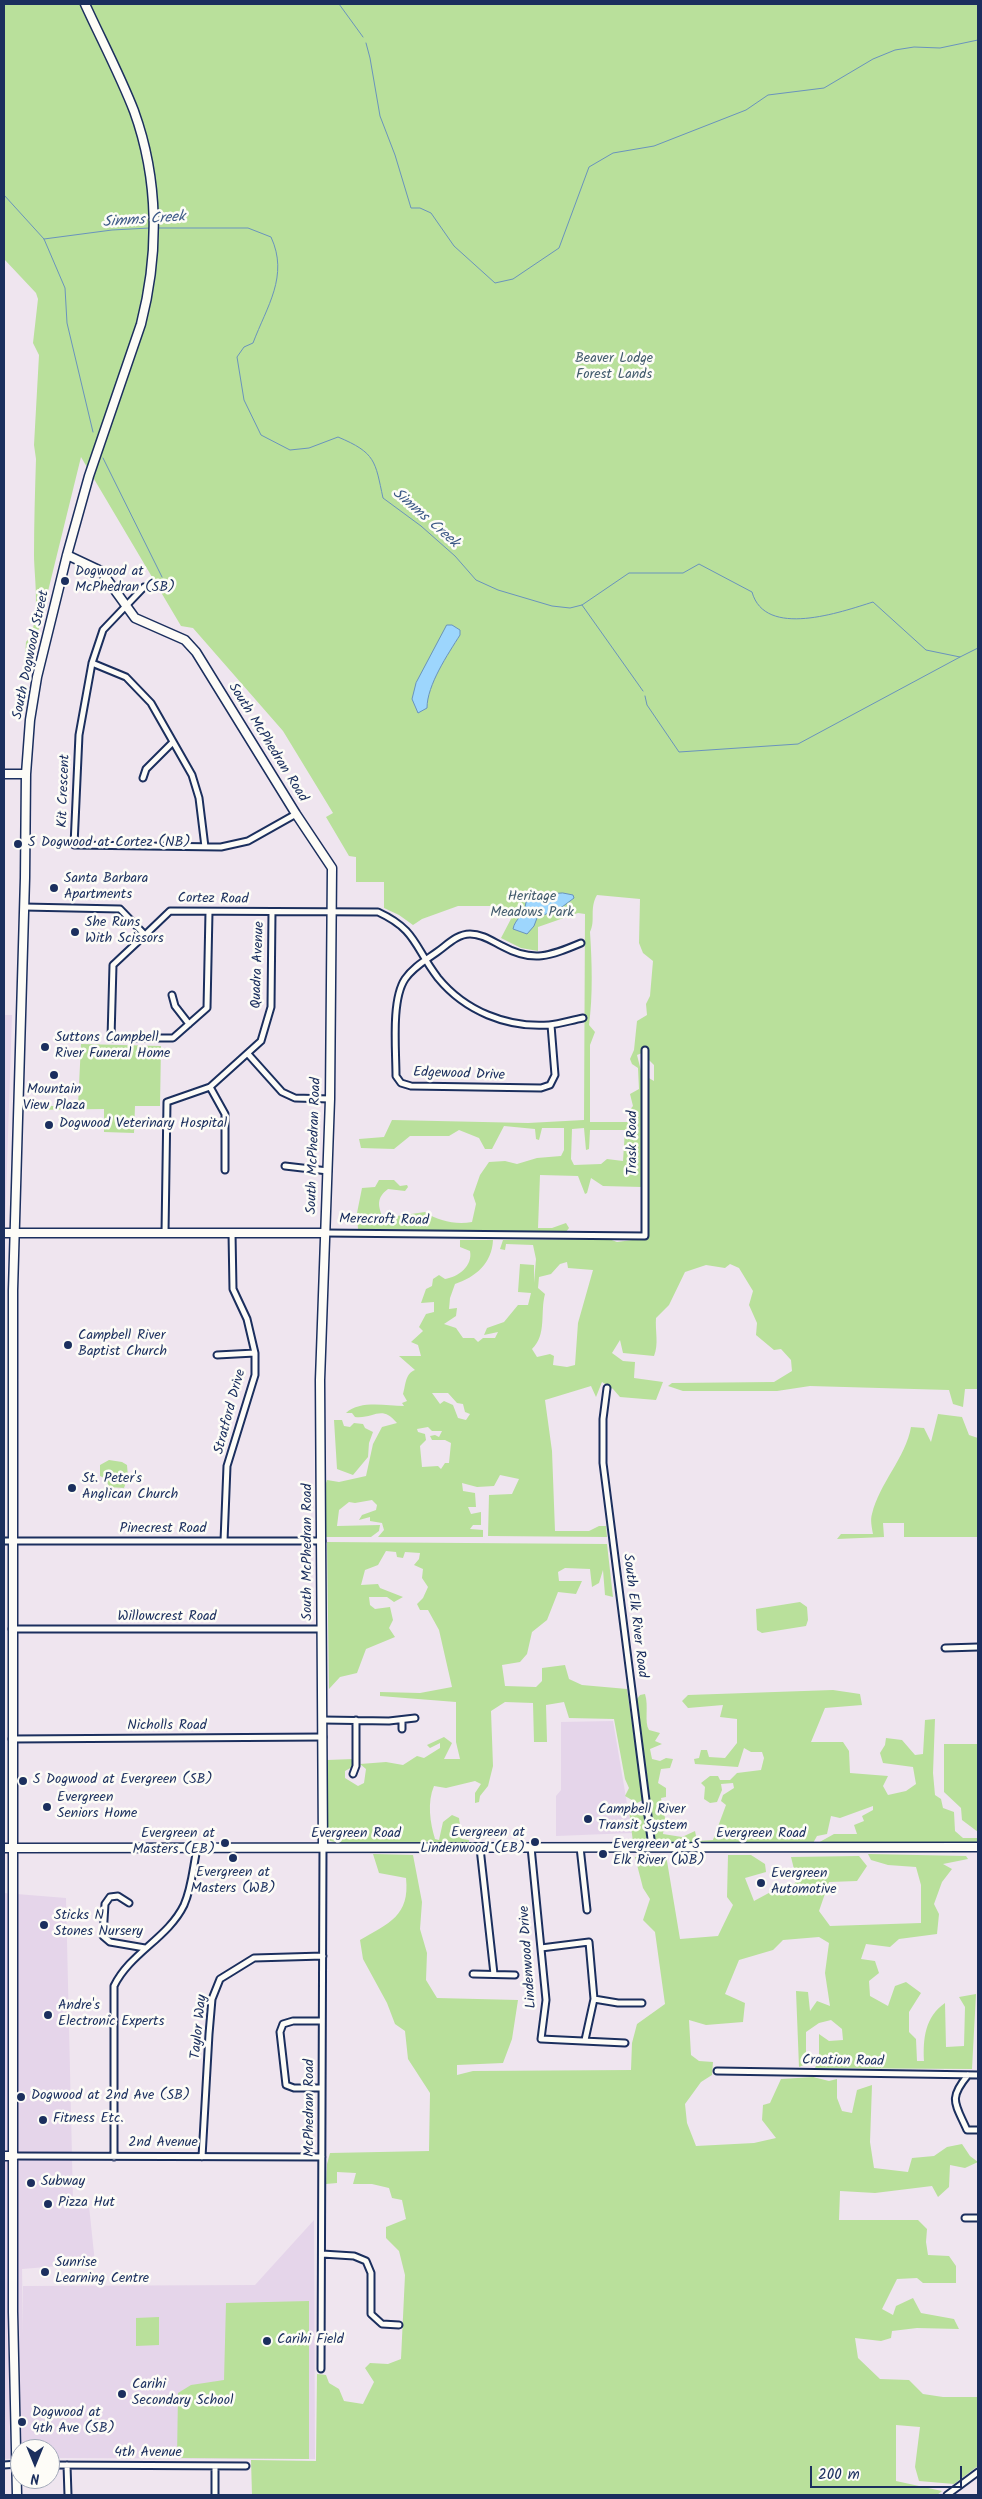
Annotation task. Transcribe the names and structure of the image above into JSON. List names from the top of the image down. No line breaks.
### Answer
{"streets":{"street":["South Dogwood Street","South McPhedran Road","Kit Crescent","Cortez Road","Quadra Avenue","Edgewood Drive","Trask Road","Merecroft Road","Stratford Drive","Pinecrest Road","South Elk River Road","Willowcrest Road","Nicholls Road","Evergreen Road","Lindenwood Drive","Taylor Way","Croation Road","McPhedran Road","2nd Avenue","4th Avenue"]},"crossings":[["South Dogwood Street","South McPhedran Road"],["South Dogwood Street","Merecroft Road"],["South Dogwood Street","Pinecrest Road"],["South Dogwood Street","Willowcrest Road"],["South Dogwood Street","Nicholls Road"],["South Dogwood Street","Evergreen Road"],["South Dogwood Street","2nd Avenue"],["South McPhedran Road","Kit Crescent"],["South McPhedran Road","Cortez Road"],["South McPhedran Road","Merecroft Road"],["South McPhedran Road","Pinecrest Road"],["South McPhedran Road","Willowcrest Road"],["South McPhedran Road","Nicholls Road"],["South McPhedran Road","Evergreen Road"],["South McPhedran Road","McPhedran Road"],["Cortez Road","Quadra Avenue"],["Cortez Road","Edgewood Drive"],["Quadra Avenue","Merecroft Road"],["Trask Road","Merecroft Road"],["Merecroft Road","Stratford Drive"],["Stratford Drive","Pinecrest Road"],["South Elk River Road","Evergreen Road"],["Evergreen Road","Lindenwood Drive"],["Evergreen Road","McPhedran Road"],["Taylor Way","McPhedran Road"],["Taylor Way","2nd Avenue"],["McPhedran Road","2nd Avenue"]],"water":["Simms Creek"],"parks":["Beaver Lodge Forest Lands","Heritage Meadows Park"],"places":["Dogwood at McPhedran (SB)","S Dogwood at Cortez (NB)","Santa Barbara Apartments","She Runs With Scissors","Suttons Campbell River Funeral Home","Mountain View Plaza","Dogwood Veterinary Hospital","Campbell River Baptist Church","St. Peter's Anglican Church","S Dogwood at Evergreen (SB)","Evergreen Seniors Home","Campbell River Transit System","Evergreen at Lindenwood (EB)","Evergreen at Masters (EB)","Evergreen at S Elk River (WB)","Evergreen at Masters (WB)","Evergreen Automotive","Sticks N Stones Nursery","Andre's Electronic Experts","Dogwood at 2nd Ave (SB)","Fitness Etc.","Subway","Pizza Hut","Sunrise Learning Centre","Carihi Field","Carihi Secondary School","Dogwood at 4th Ave (SB)"],"scale_bar":"200 m","north":"bottom"}
